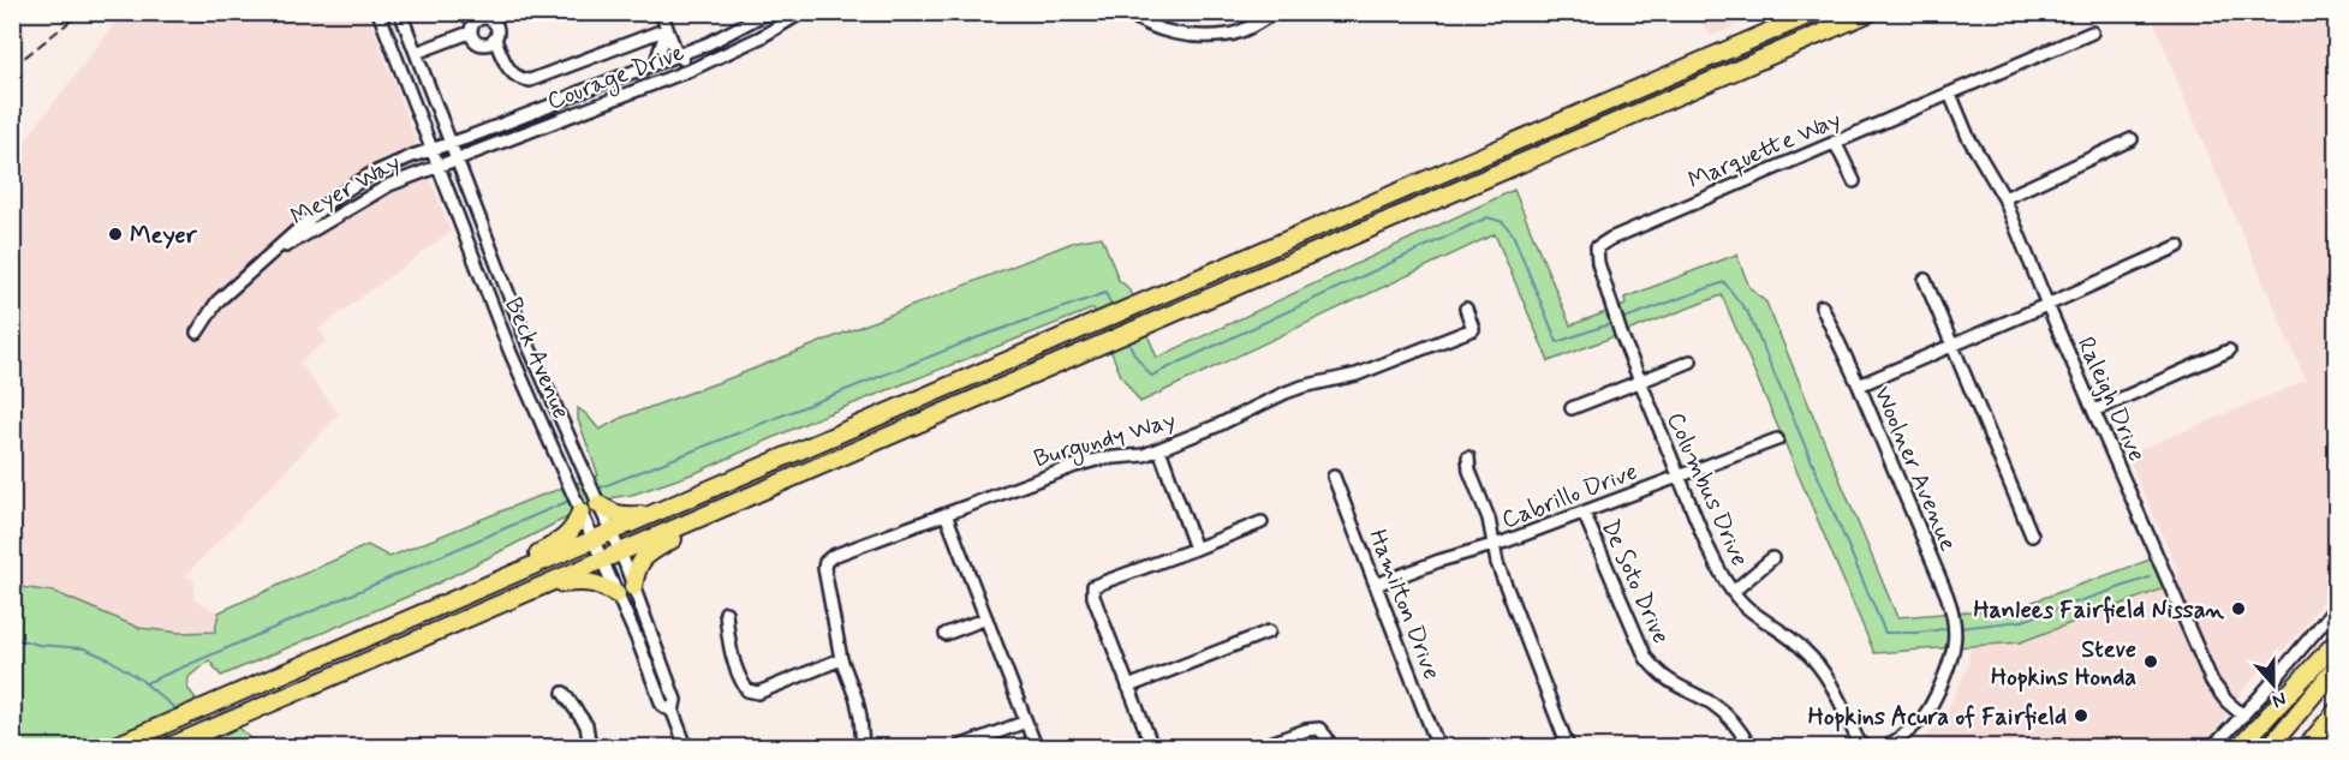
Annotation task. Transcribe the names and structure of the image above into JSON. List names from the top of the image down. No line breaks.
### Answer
{"streets":{"street":["Courage Drive","Marquette Way","Meyer Way","Beck Avenue","Raleigh Drive","Burgundy Way","Woolner Avenue","Columbus Drive","Cabrillo Drive","De Soto Drive","Hamilton Drive"]},"crossings":[["Courage Drive","Meyer Way"],["Courage Drive","Beck Avenue"],["Marquette Way","Raleigh Drive"],["Marquette Way","Columbus Drive"],["Meyer Way","Beck Avenue"],["Raleigh Drive","Woolner Avenue"],["Columbus Drive","Cabrillo Drive"],["Cabrillo Drive","De Soto Drive"],["Cabrillo Drive","Hamilton Drive"]],"places":["Meyer","Hanlees Fairfield Nissan","Steve Hopkins Honda","Hopkins Acura of Fairfield"],"north":"bottom"}
